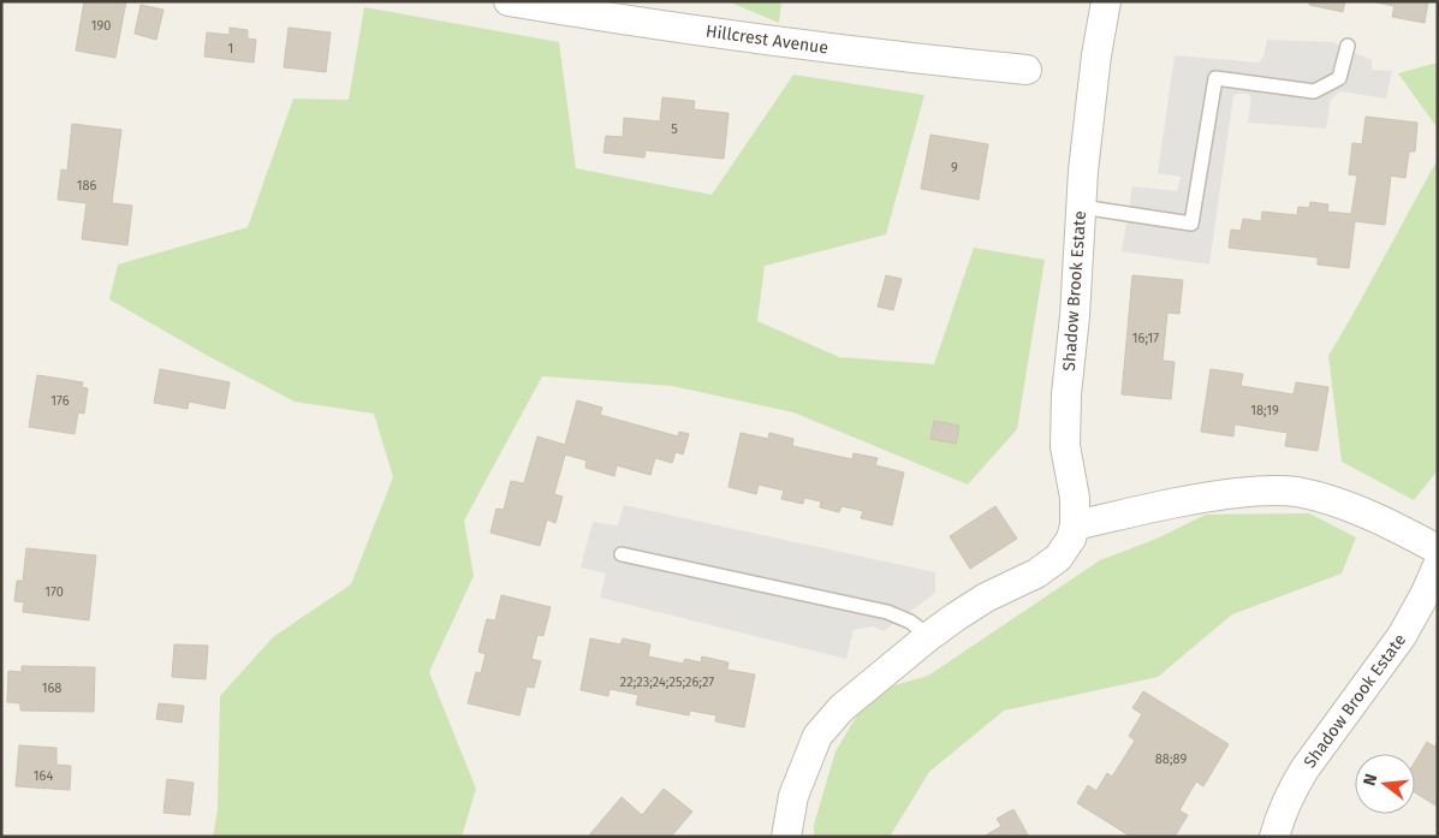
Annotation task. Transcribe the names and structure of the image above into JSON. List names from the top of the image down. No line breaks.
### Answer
{"streets":{"street":["Hillcrest Avenue","Shadow Brook Estate"]},"house_numbers":["190","1","5","9","186","16;17","176","18;19","170","22;23;24;25;26;27","168","88;89","164"],"north":"left"}
